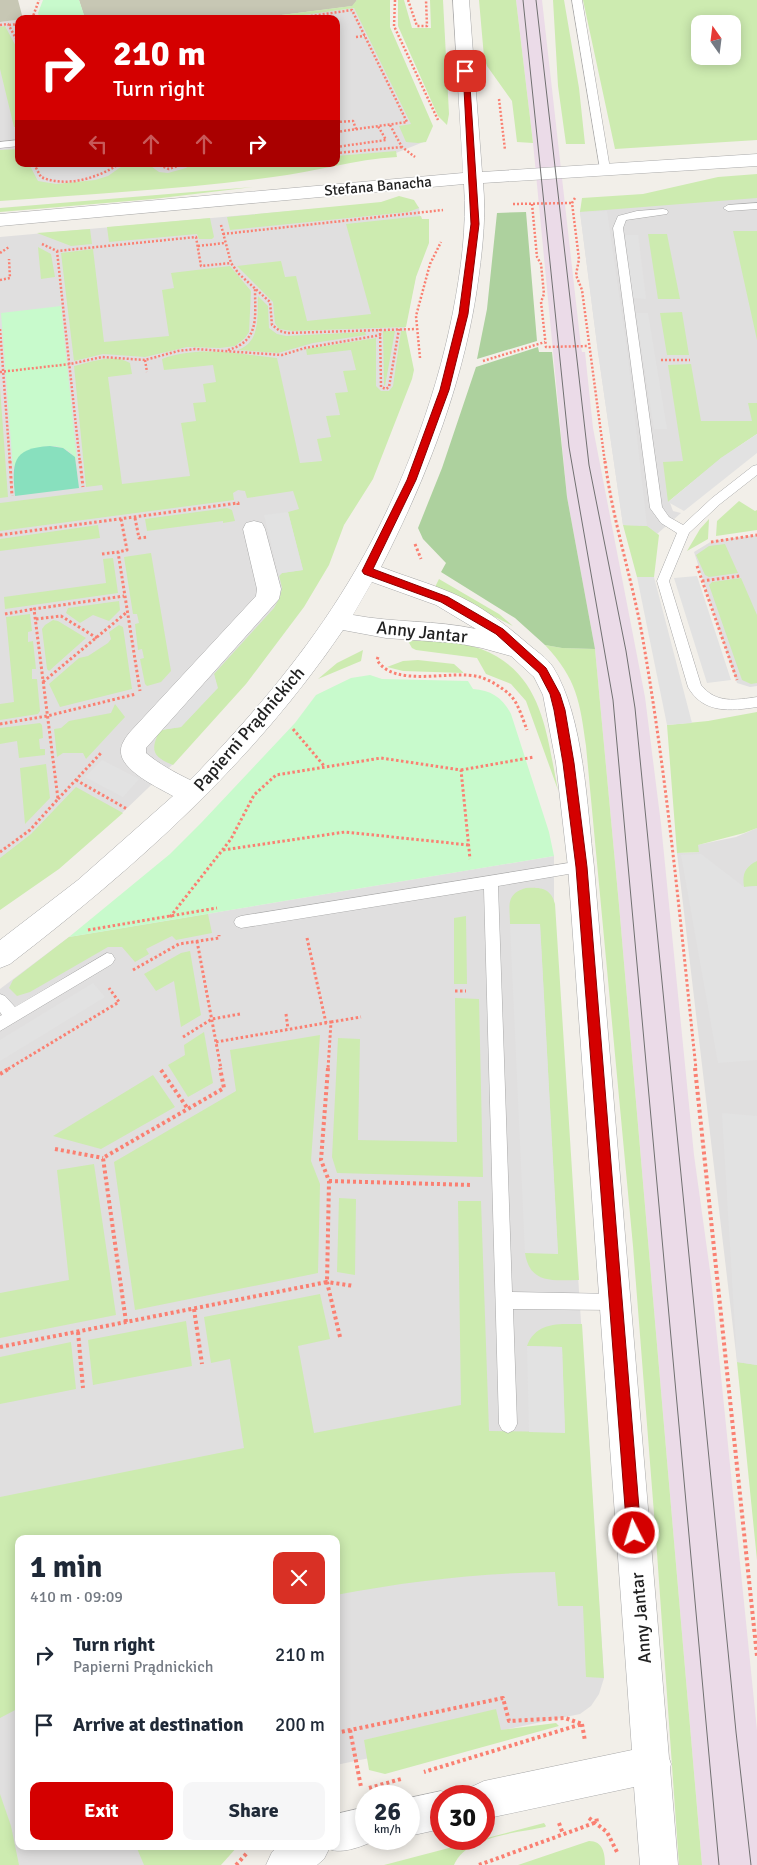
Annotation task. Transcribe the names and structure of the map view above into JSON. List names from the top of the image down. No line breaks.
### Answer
{"streets":{"street":["Stefana Banacha","Anny Jantar","Papierni Prądnickich"]},"crossings":[["Stefana Banacha","Papierni Prądnickich"],["Anny Jantar","Papierni Prądnickich"]],"north":"top","page":{"turn":["210 m","Turn right"],"heading":["1 min","410 m · 09:09"],"list":[{"name":"Turn right","note":"Papierni Prądnickich","value":"210 m"},{"name":"Arrive at destination","value":"200 m"}],"buttons":["Exit","Share"],"speed":"26 km/h","limit":"30"}}
